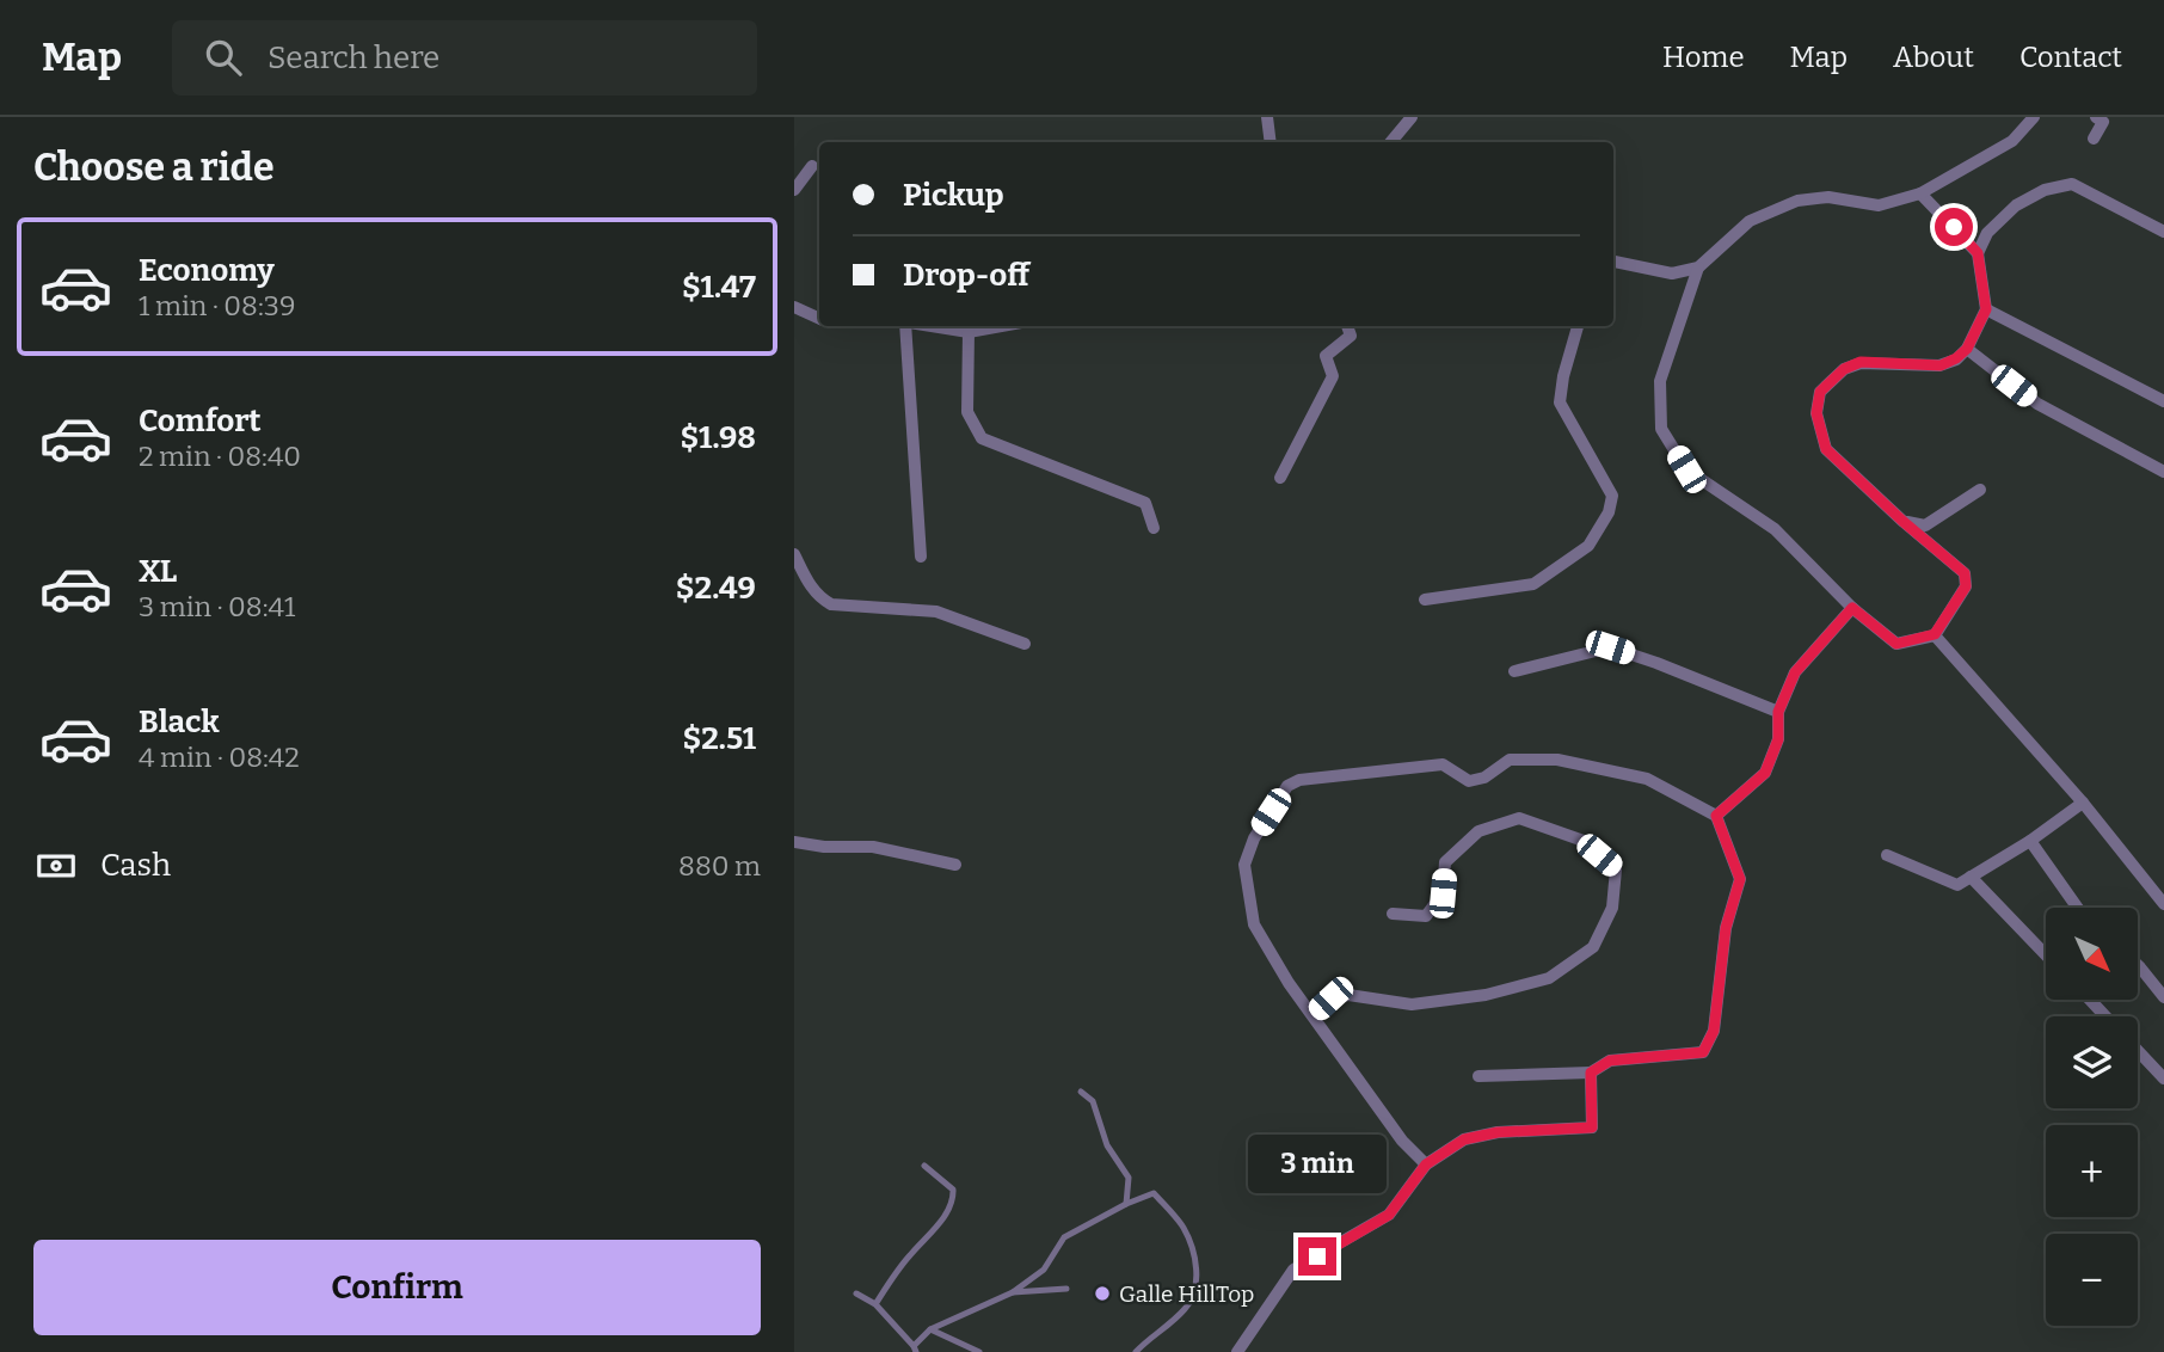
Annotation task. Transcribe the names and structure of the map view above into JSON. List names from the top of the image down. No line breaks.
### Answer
{"places":["Galle HillTop"],"north":"bottom right","page":{"header":"Map","search":"Search here","nav":["Home","Map","About","Contact"],"heading":"Choose a ride","banner":["Pickup","Drop-off"],"list":[{"name":"Economy","note":"1 min · 08:39","value":"$1.47"},{"name":"Comfort","note":"2 min · 08:40","value":"$1.98"},{"name":"XL","note":"3 min · 08:41","value":"$2.49"},{"name":"Black","note":"4 min · 08:42","value":"$2.51"}],"pay":["Cash","880 m"],"map_buttons":["+","−"],"bubble":"3 min","buttons":"Confirm"}}
